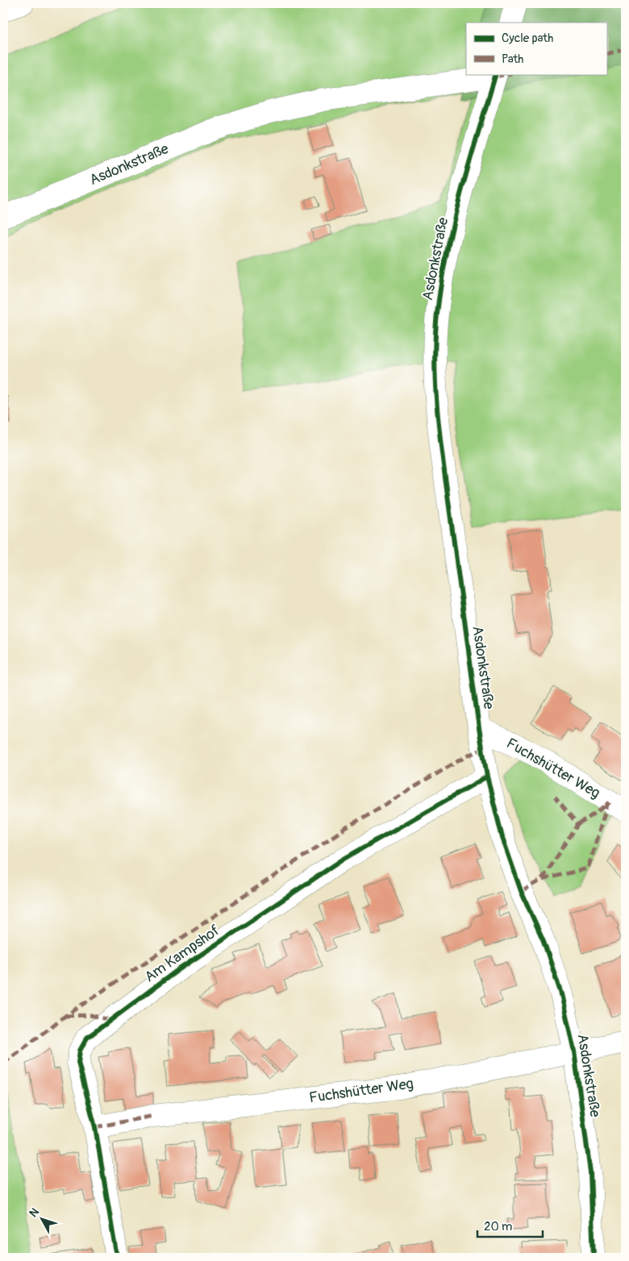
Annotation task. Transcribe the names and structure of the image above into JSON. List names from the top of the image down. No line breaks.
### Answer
{"streets":{"street":["Asdonkstraße","Fuchshütter Weg","Am Kampshof"]},"crossings":[["Asdonkstraße","Fuchshütter Weg"],["Asdonkstraße","Am Kampshof"],["Fuchshütter Weg","Am Kampshof"]],"legend":["Cycle path","Path"],"scale_bar":"20 m","north":"top left"}
